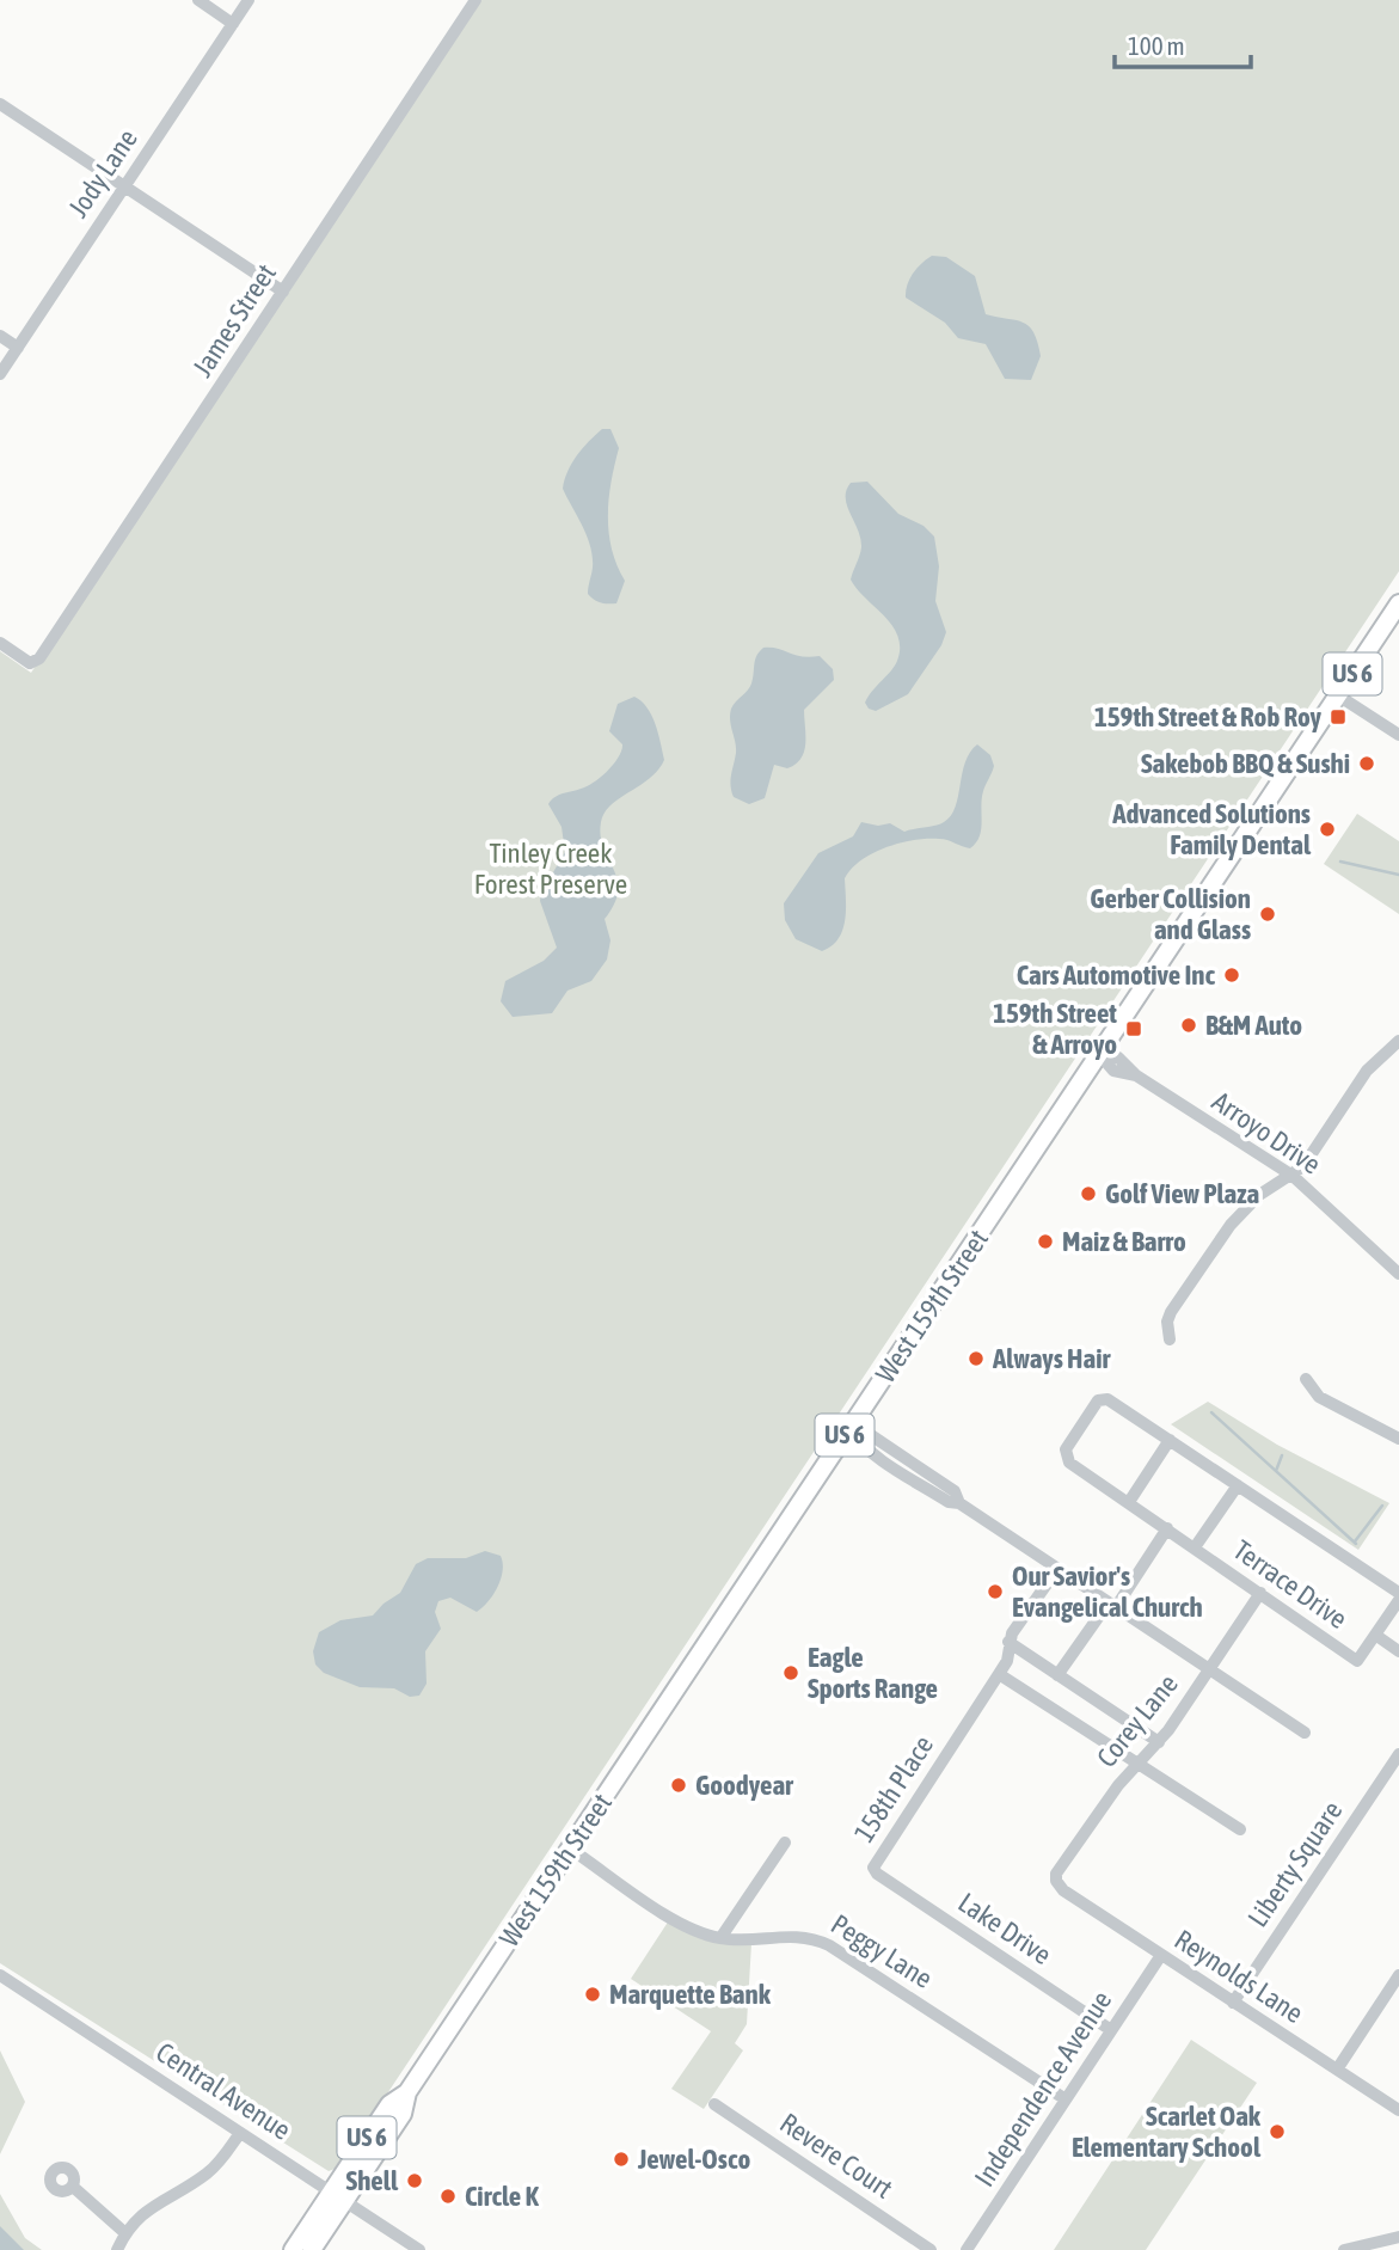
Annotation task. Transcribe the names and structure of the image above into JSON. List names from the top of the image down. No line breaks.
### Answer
{"streets":{"main road":["US 6","West 159th Street"],"street":["Jody Lane","James Street","Arroyo Drive","Terrace Drive","Corey Lane","158th Place","Liberty Square","Lake Drive","Peggy Lane","Reynolds Lane","Independence Avenue","Central Avenue","Revere Court"]},"crossings":[["Arroyo Drive","West 159th Street"],["West 159th Street","Peggy Lane"],["West 159th Street","Central Avenue"],["Terrace Drive","Corey Lane"],["Corey Lane","Reynolds Lane"],["158th Place","Lake Drive"],["Liberty Square","Reynolds Lane"],["Lake Drive","Independence Avenue"],["Peggy Lane","Independence Avenue"],["Reynolds Lane","Independence Avenue"]],"parks":["Tinley Creek Forest Preserve"],"places":{"transit":["159th Street & Rob Roy","159th Street & Arroyo"],"other":["Sakebob BBQ & Sushi","Advanced Solutions Family Dental","Gerber Collision and Glass","Cars Automotive Inc","B&M Auto","Golf View Plaza","Maiz & Barro","Always Hair","Our Savior's Evangelical Church","Eagle Sports Range","Goodyear","Marquette Bank","Scarlet Oak Elementary School","Jewel-Osco","Shell","Circle K"]},"scale_bar":"100 m"}
